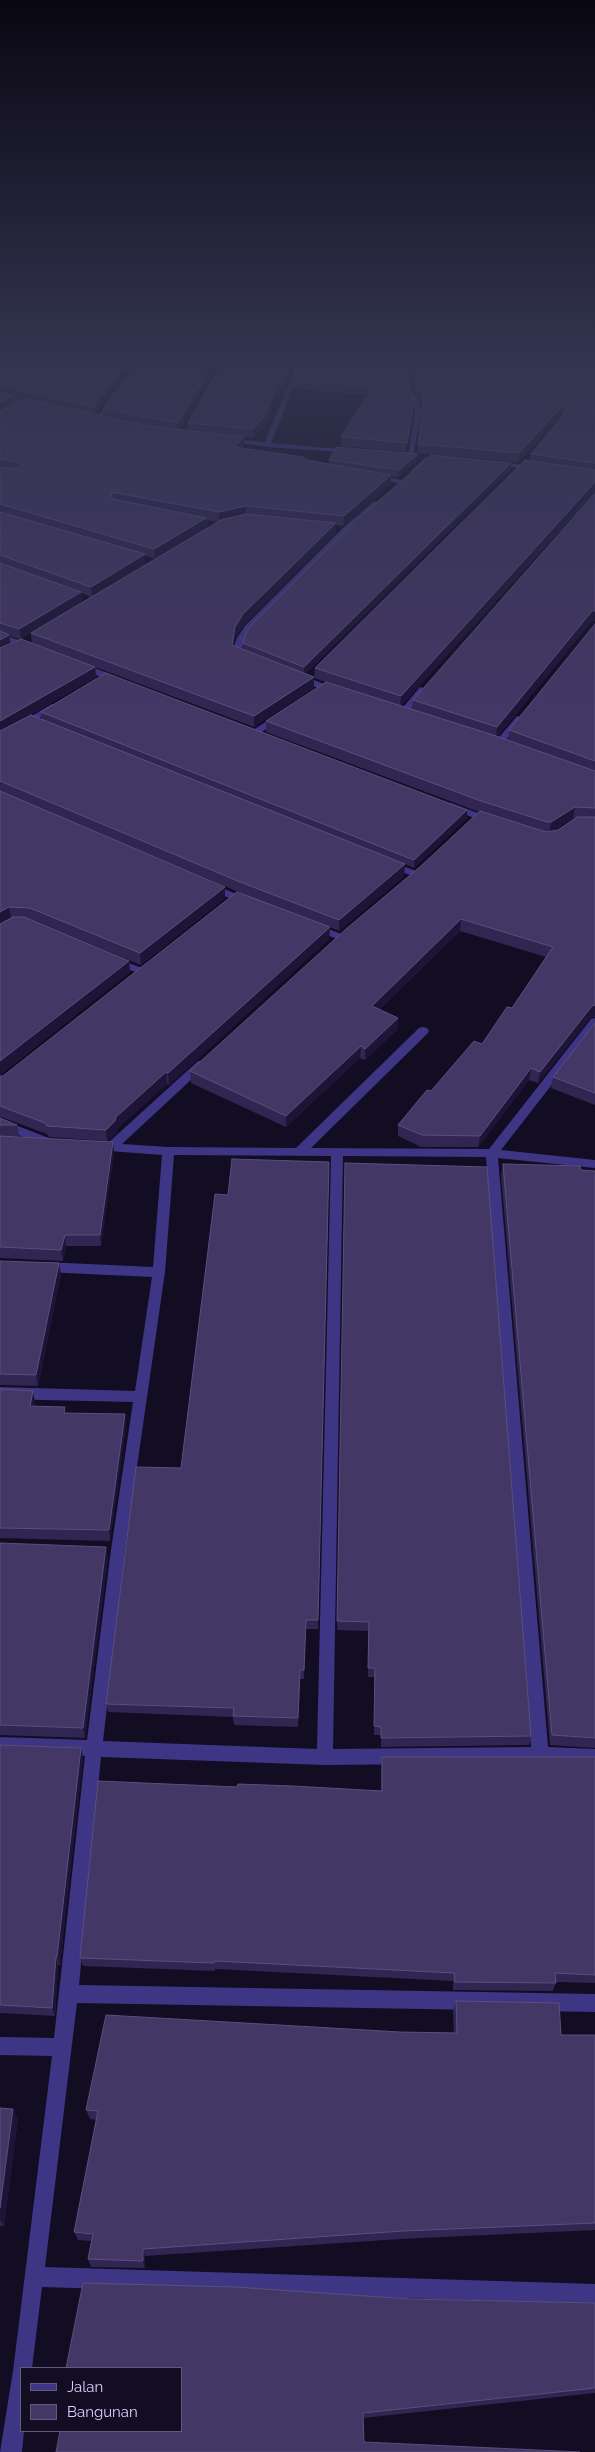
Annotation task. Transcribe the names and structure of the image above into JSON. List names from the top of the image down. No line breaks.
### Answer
{"legend":["Jalan","Bangunan"]}
